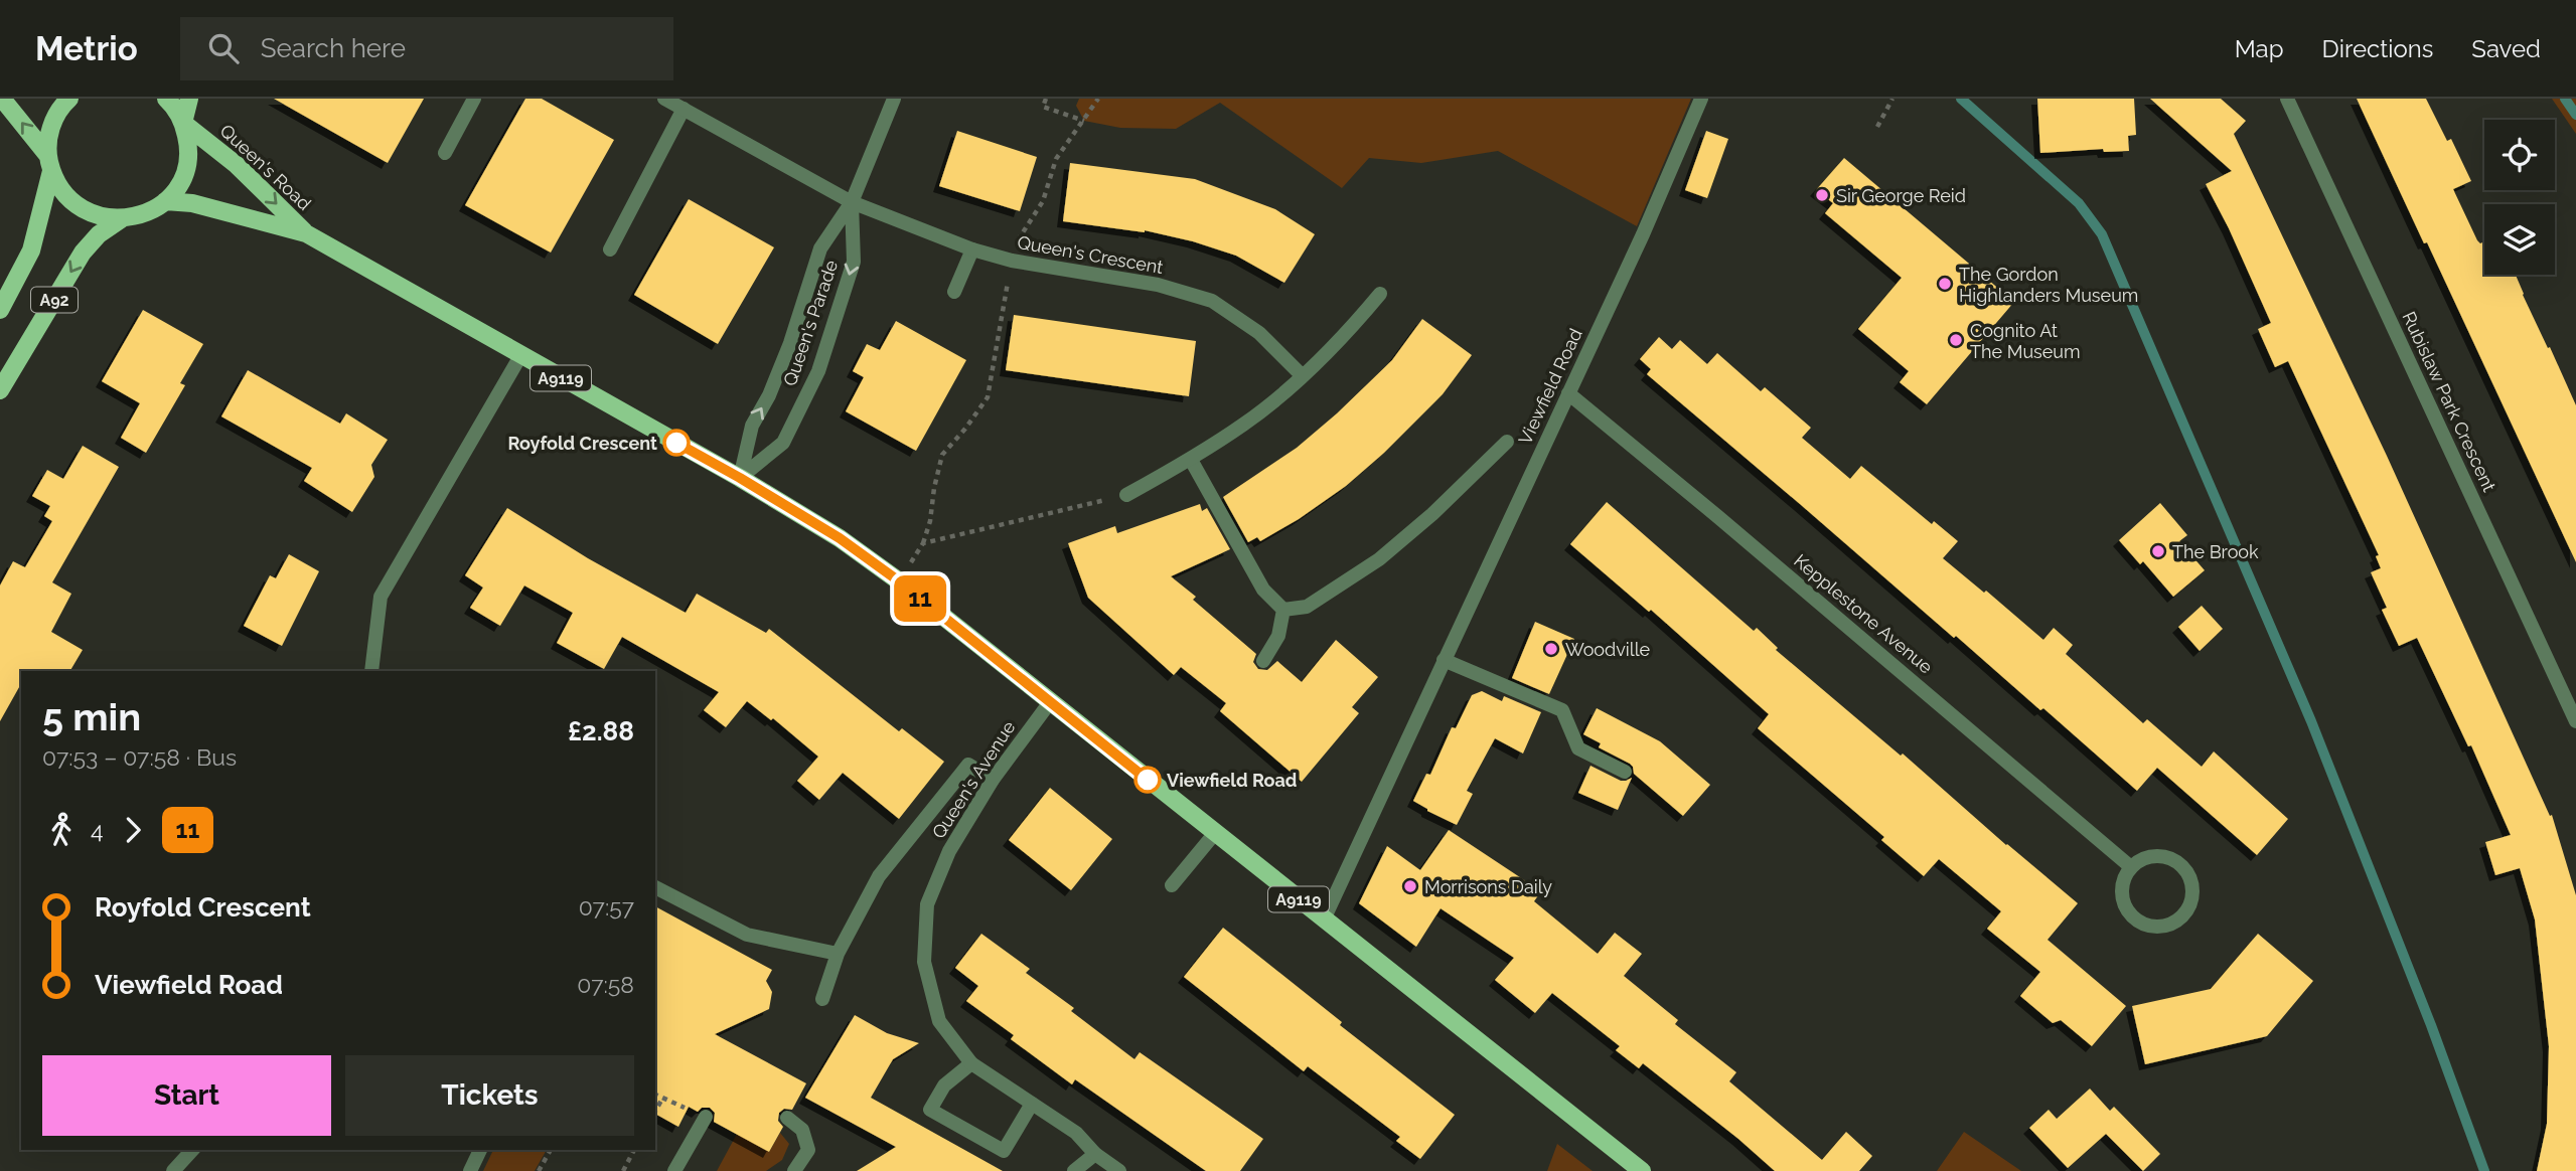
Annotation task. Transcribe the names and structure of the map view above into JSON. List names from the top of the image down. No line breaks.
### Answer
{"streets":{"main road":["Queen's Road","A92","A9119"],"street":["Queen's Crescent","Queen's Parade","Viewfield Road","Rubislaw Park Crescent","Kepplestone Avenue","Queen's Avenue"]},"crossings":[["Queen's Road","A92"],["Queen's Road","A9119"],["Queen's Crescent","Queen's Parade"],["Queen's Parade","A9119"],["A9119","Viewfield Road"],["A9119","Queen's Avenue"],["Viewfield Road","Kepplestone Avenue"]],"one_way":["Queen's Road"],"places":["Sir George Reid","The Gordon Highlanders Museum","Cognito At The Museum","Royfold Crescent","The Brook","Woodville","Viewfield Road","Morrisons Daily"],"lines":["bus line 11"],"page":{"header":"Metrio","search":"Search here","nav":["Map","Directions","Saved"],"on_map":"11","heading":["5 min","07:53 – 07:58 · Bus","£2.88"],"legs":["4","11"],"list":[{"name":"Royfold Crescent","value":"07:57"},{"name":"Viewfield Road","value":"07:58"}],"buttons":["Start","Tickets"]}}
